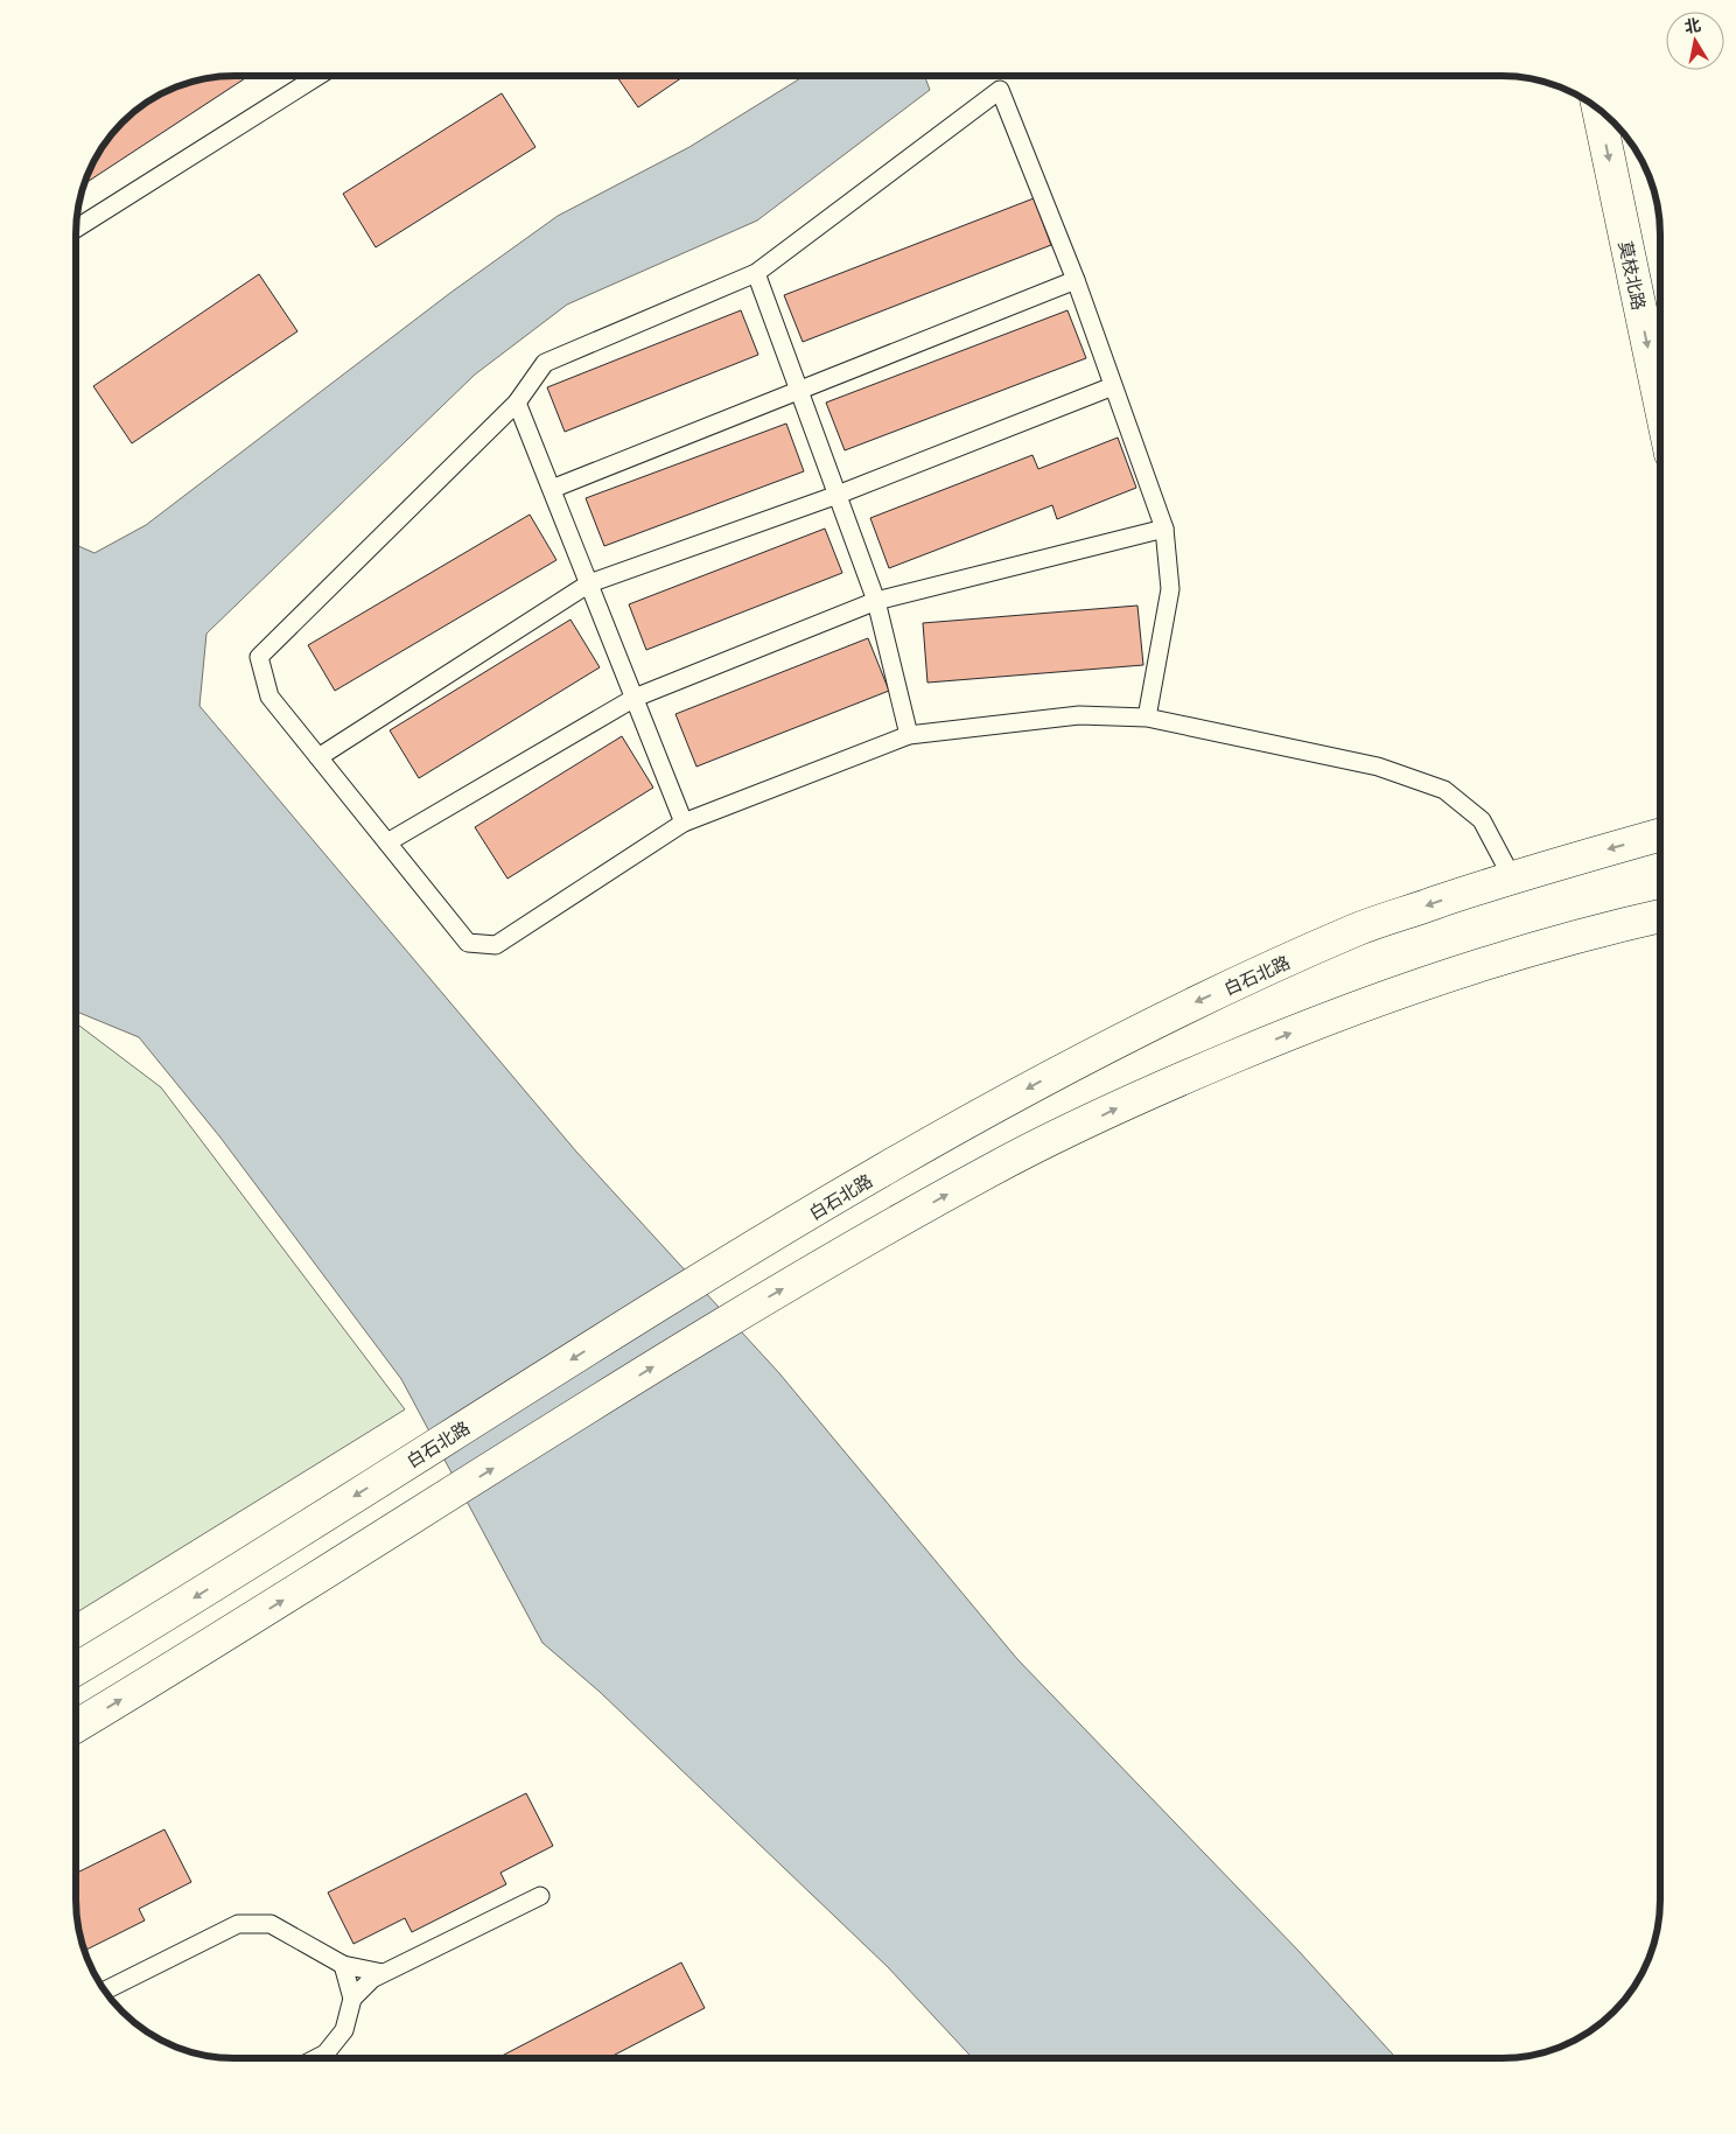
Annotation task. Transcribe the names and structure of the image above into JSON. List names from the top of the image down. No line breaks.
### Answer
{"streets":{"main road":["莫枝北路","白石北路"]},"one_way":["莫枝北路"],"north":"top"}
